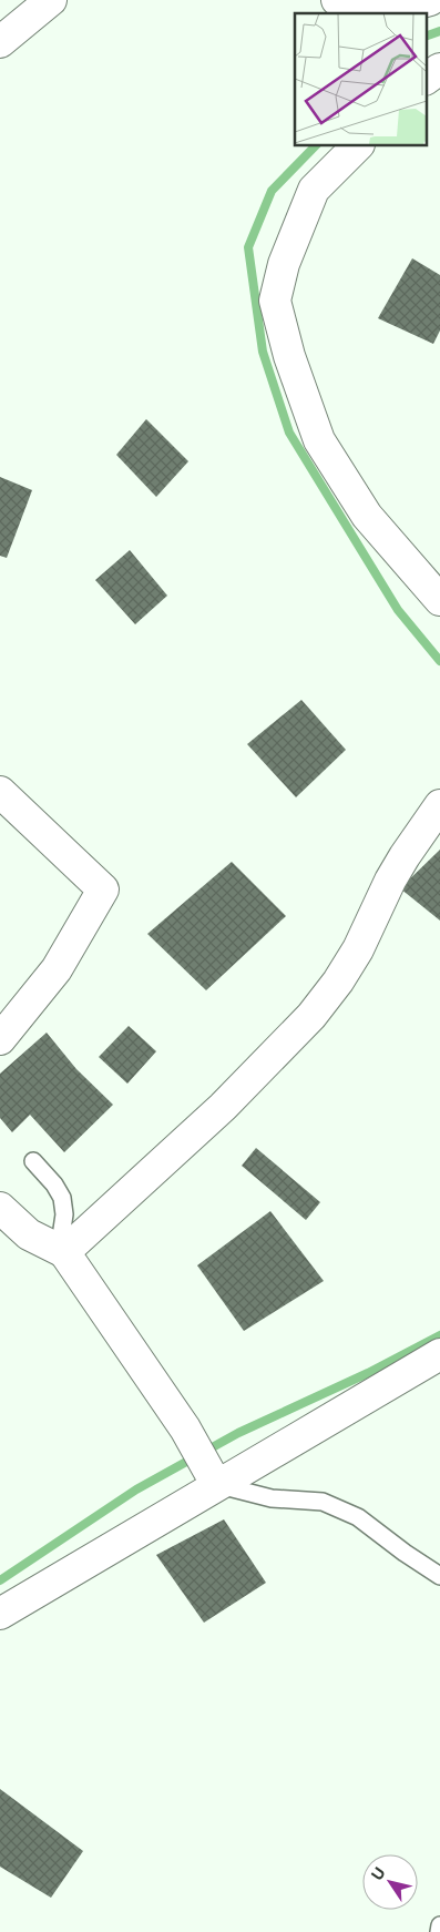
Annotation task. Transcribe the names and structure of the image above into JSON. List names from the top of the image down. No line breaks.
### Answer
{"north":"top left"}
